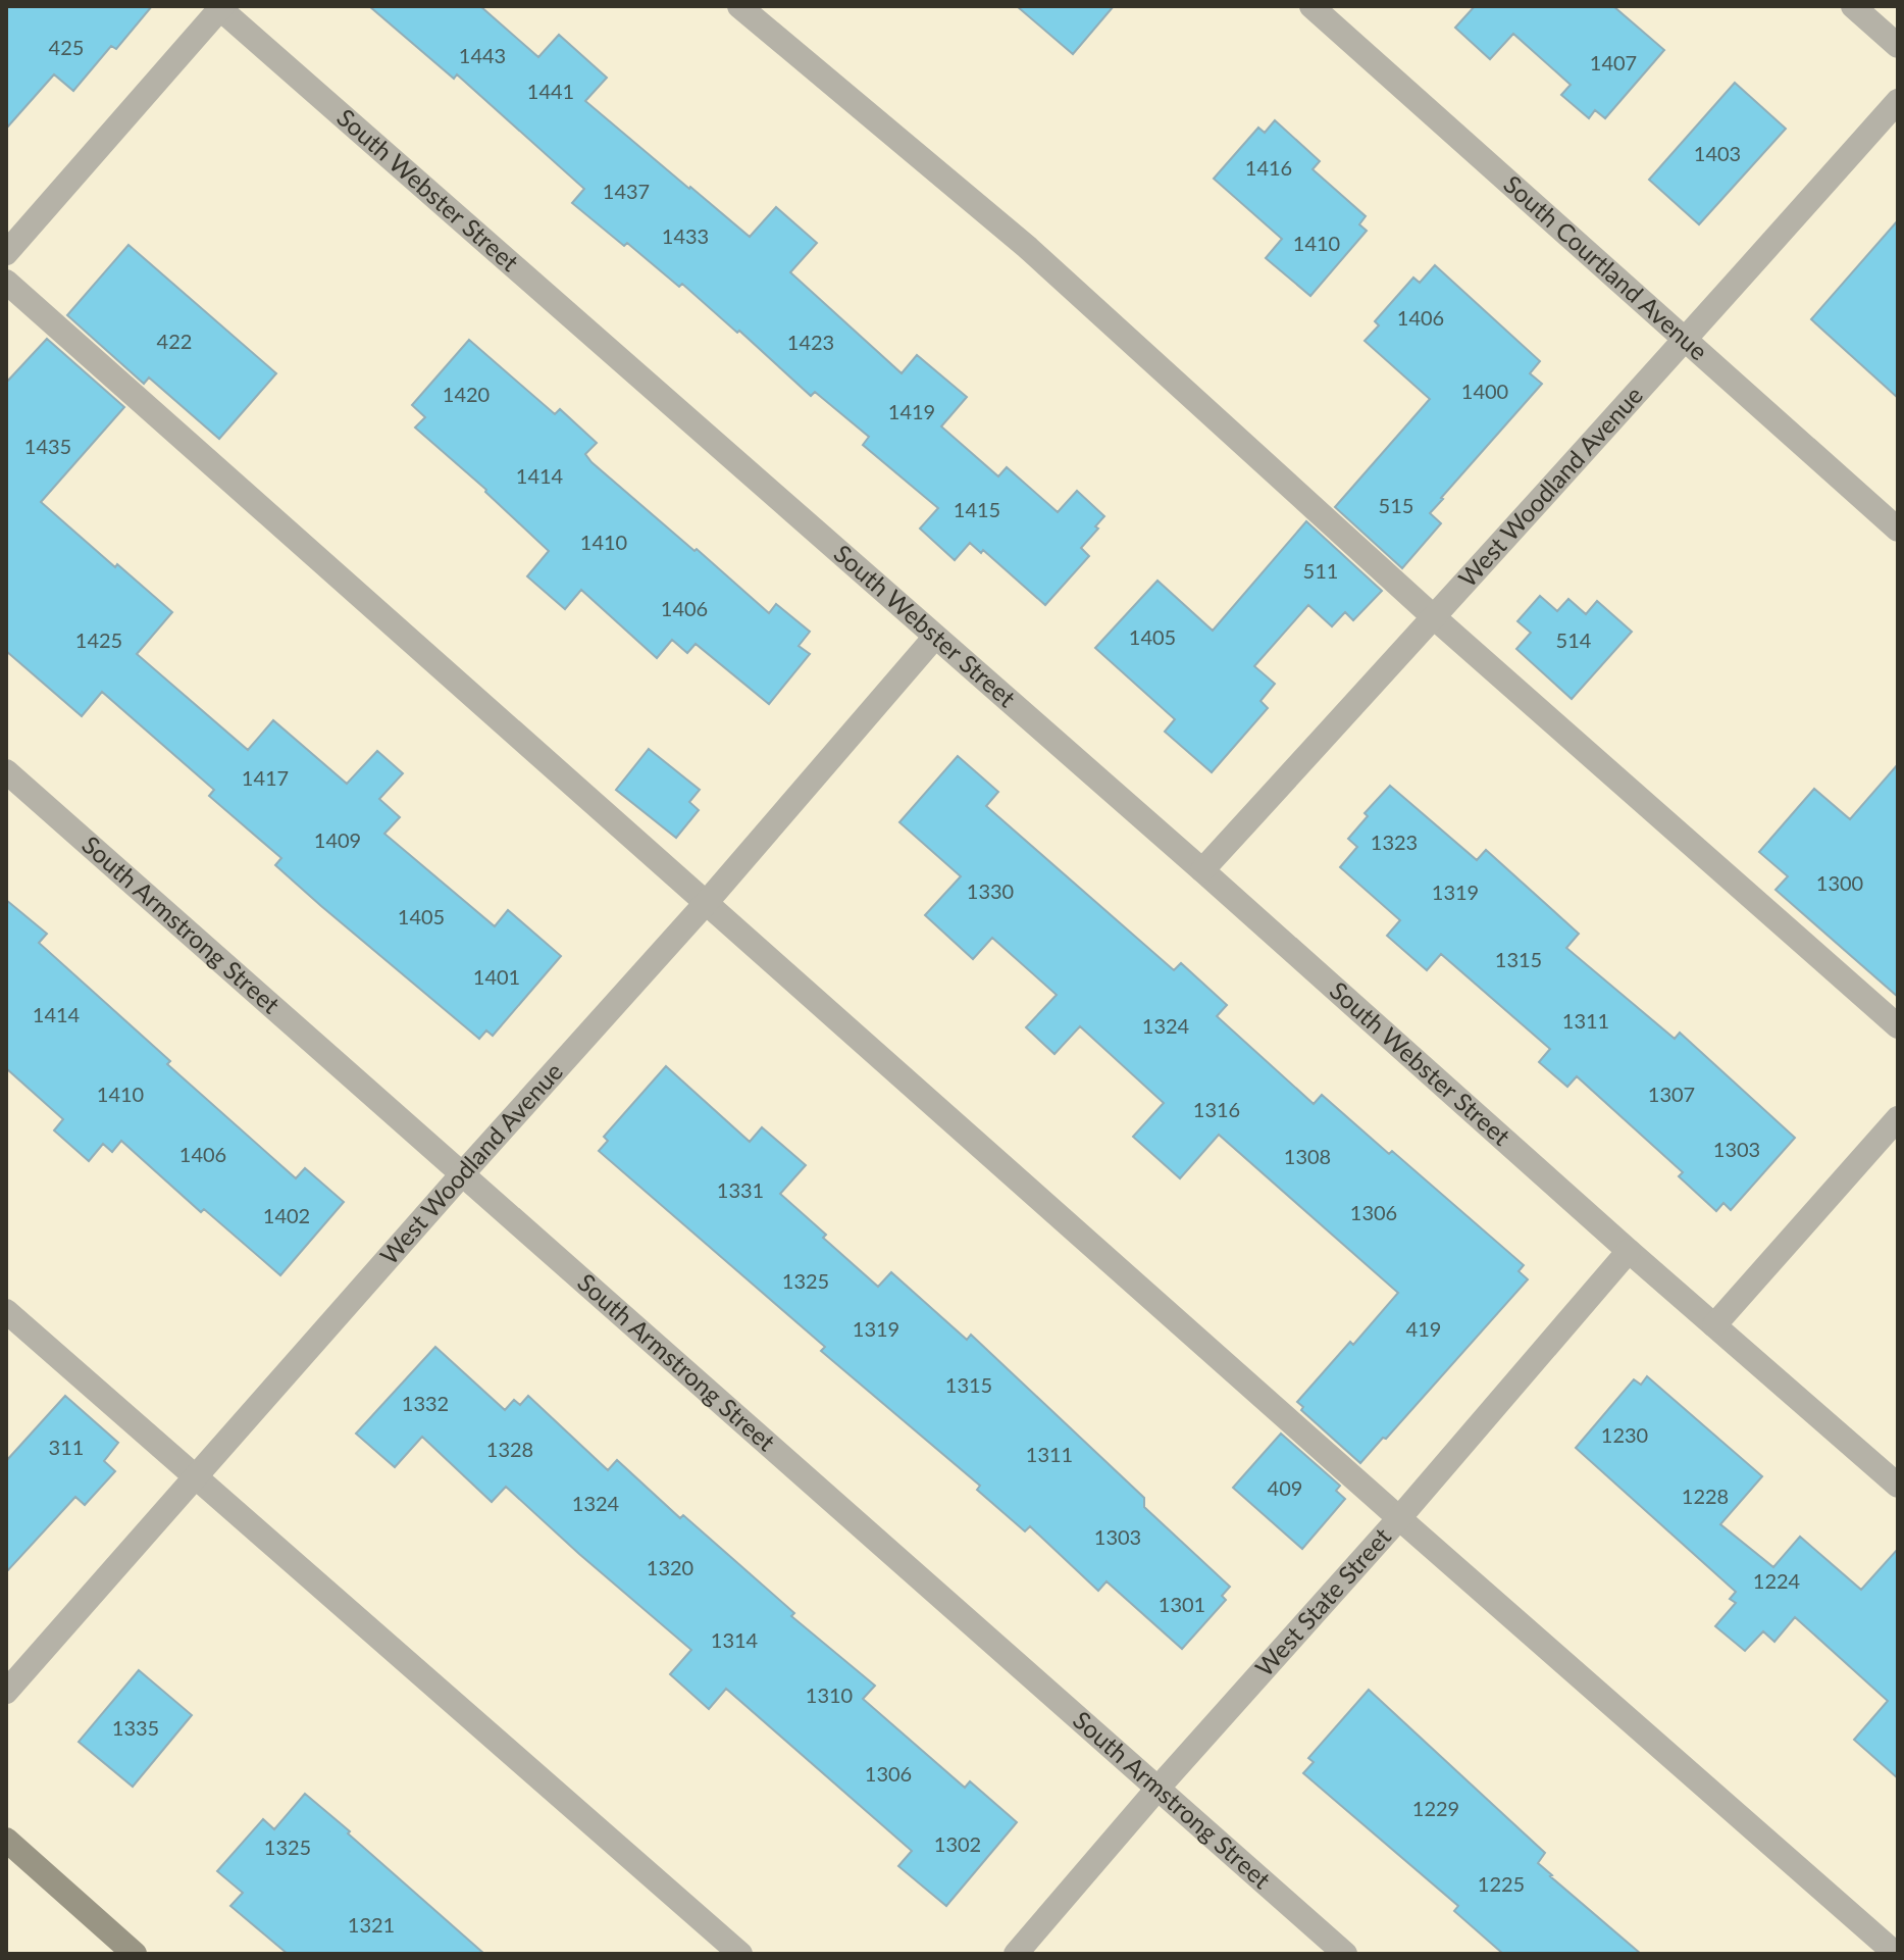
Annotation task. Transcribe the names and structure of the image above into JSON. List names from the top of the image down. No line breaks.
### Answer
{"streets":{"street":["South Webster Street","South Courtland Avenue","West Woodland Avenue","South Armstrong Street","West State Street"]},"crossings":[["South Webster Street","West Woodland Avenue"],["South Webster Street","West State Street"],["South Courtland Avenue","West Woodland Avenue"],["West Woodland Avenue","South Armstrong Street"],["South Armstrong Street","West State Street"]],"house_numbers":["425","1443","1407","1441","1403","1416","1437","1433","1410","1406","422","1423","1400","1420","1419","1435","1414","515","1415","1410","511","1406","1405","1425","514","1417","1409","1323","1300","1330","1319","1405","1315","1401","1414","1311","1324","1410","1307","1316","1303","1406","1308","1331","1306","1402","1325","1319","419","1315","1332","1230","311","1328","1311","409","1228","1324","1303","1320","1224","1301","1314","1310","1335","1306","1229","1302","1325","1225","1321"]}
